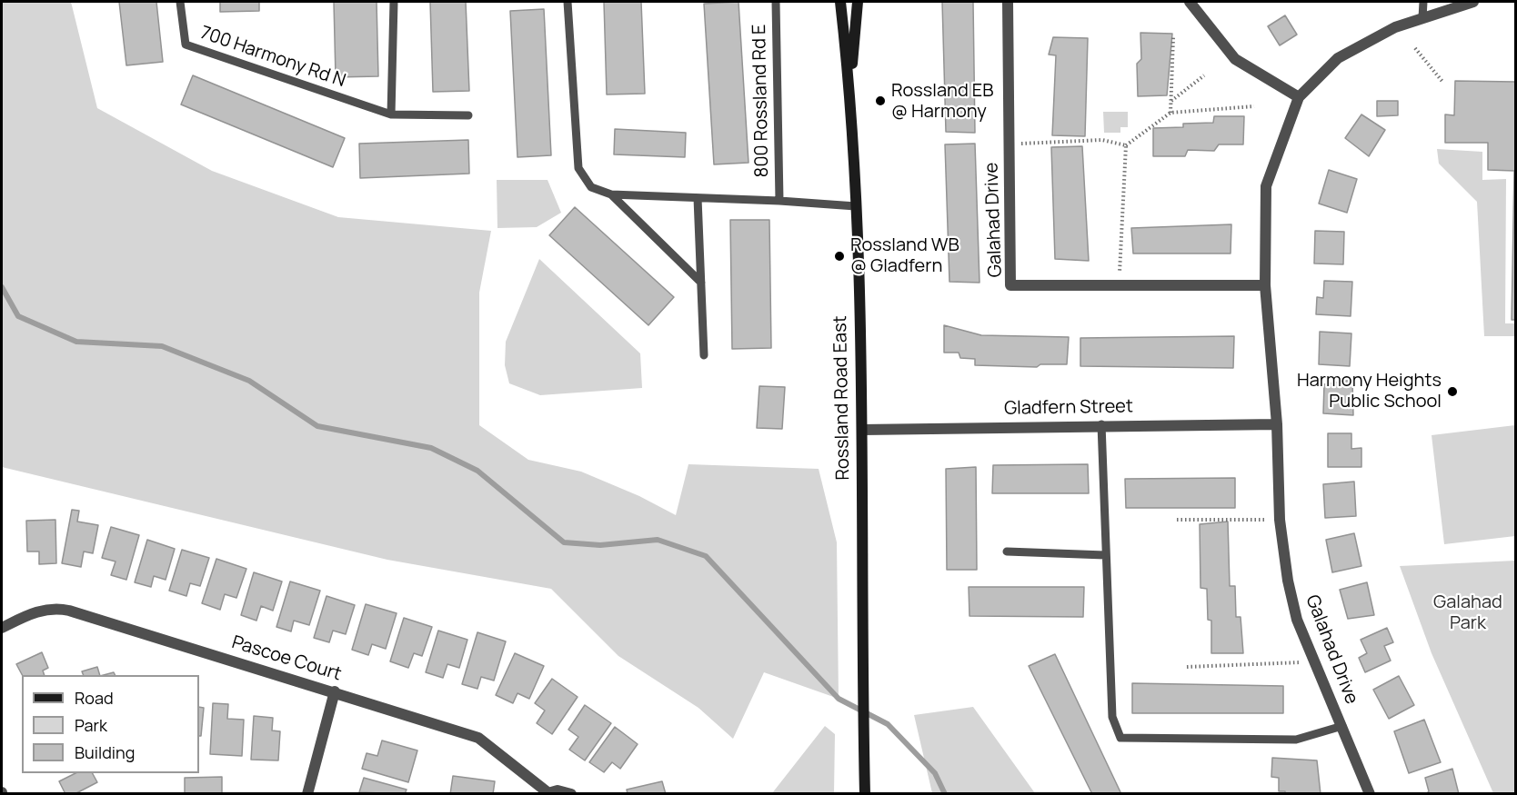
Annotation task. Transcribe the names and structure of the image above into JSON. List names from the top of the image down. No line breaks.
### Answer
{"streets":{"main road":["Rossland Road East"],"street":["Galahad Drive","Gladfern Street","Pascoe Court"],"lane":["700 Harmony Rd N","800 Rossland Rd E"]},"crossings":[["800 Rossland Rd E","Rossland Road East"],["Galahad Drive","Gladfern Street"],["Rossland Road East","Gladfern Street"]],"parks":["Galahad Park"],"places":["Rossland EB @ Harmony","Rossland WB @ Gladfern","Harmony Heights Public School"],"legend":["Road","Park","Building"]}
